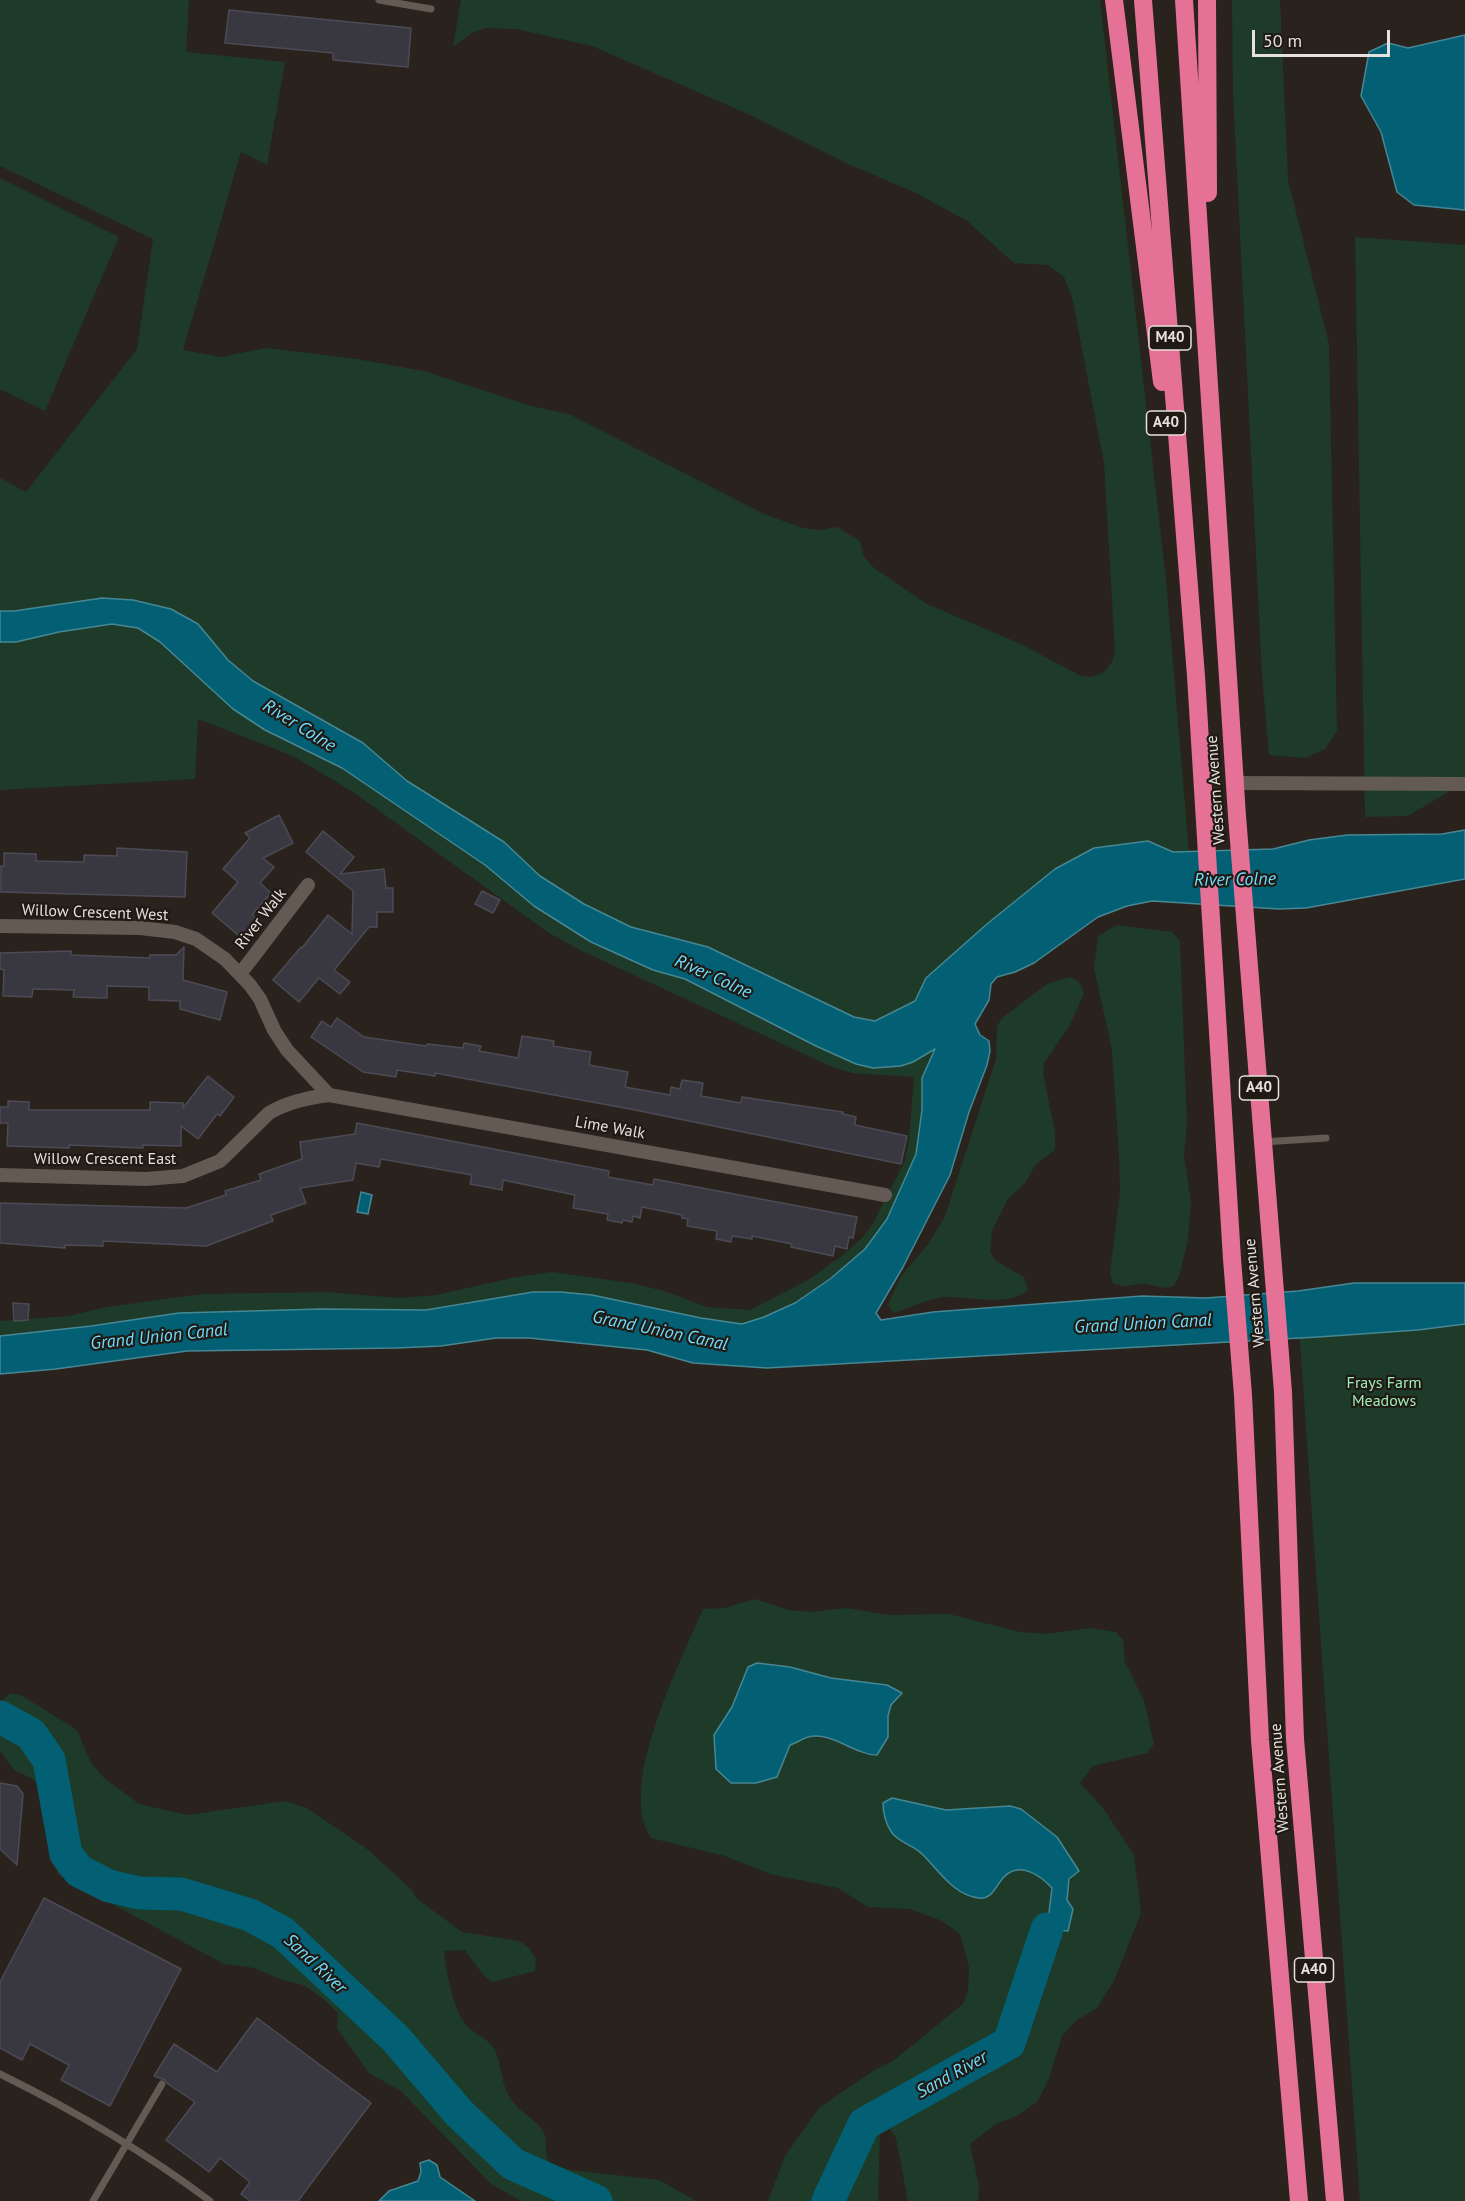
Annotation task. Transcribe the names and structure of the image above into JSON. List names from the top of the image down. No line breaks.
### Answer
{"streets":{"highway":["M40","A40","Western Avenue"],"street":["Willow Crescent West","River Walk","Lime Walk","Willow Crescent East"]},"crossings":[["M40","A40"],["M40","Western Avenue"],["A40","Western Avenue"],["Willow Crescent West","River Walk"],["Willow Crescent West","Lime Walk"],["Willow Crescent West","Willow Crescent East"],["Lime Walk","Willow Crescent East"]],"water":["River Colne","Grand Union Canal","Sand River"],"parks":["Frays Farm Meadows"],"scale_bar":"50 m"}
